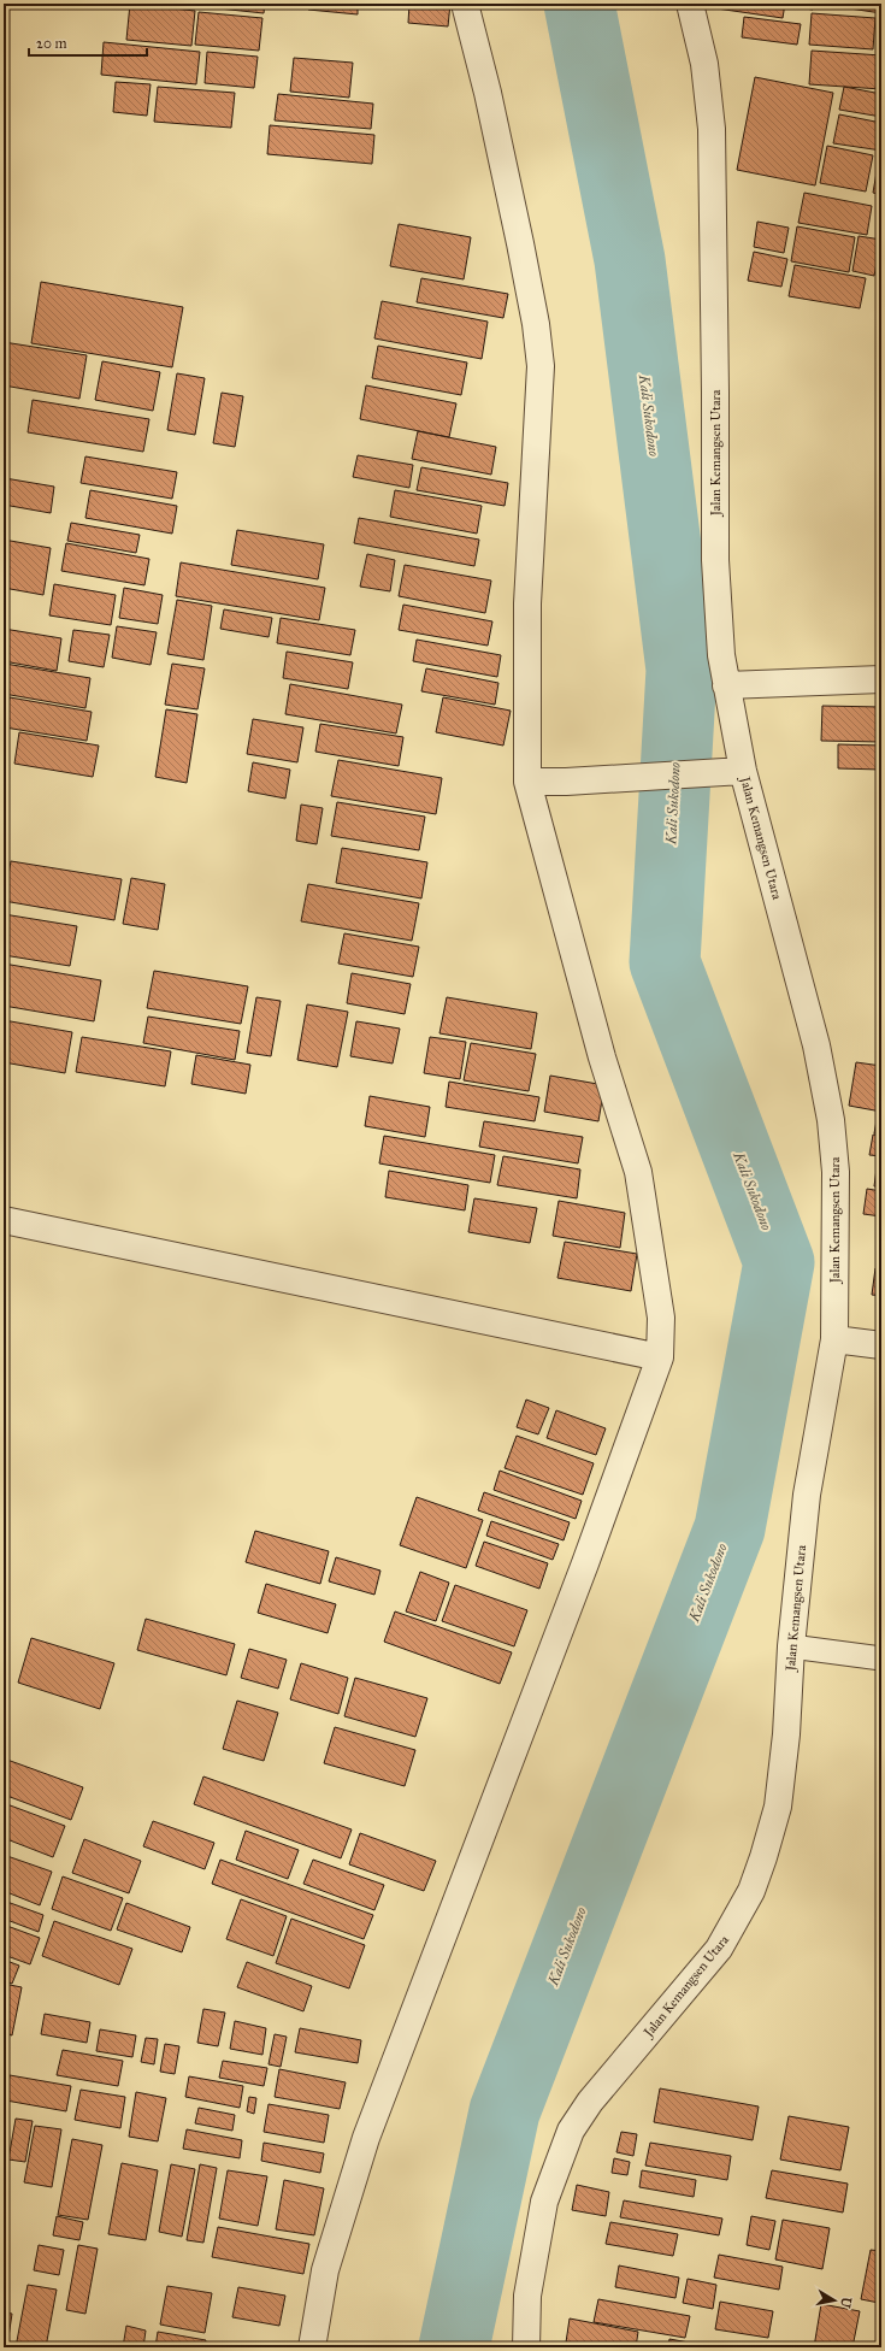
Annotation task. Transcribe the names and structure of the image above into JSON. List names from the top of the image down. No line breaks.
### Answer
{"streets":{"street":["Jalan Kemangsen Utara"]},"water":["Kali Sukodono"],"scale_bar":"20 m","north":"right"}
